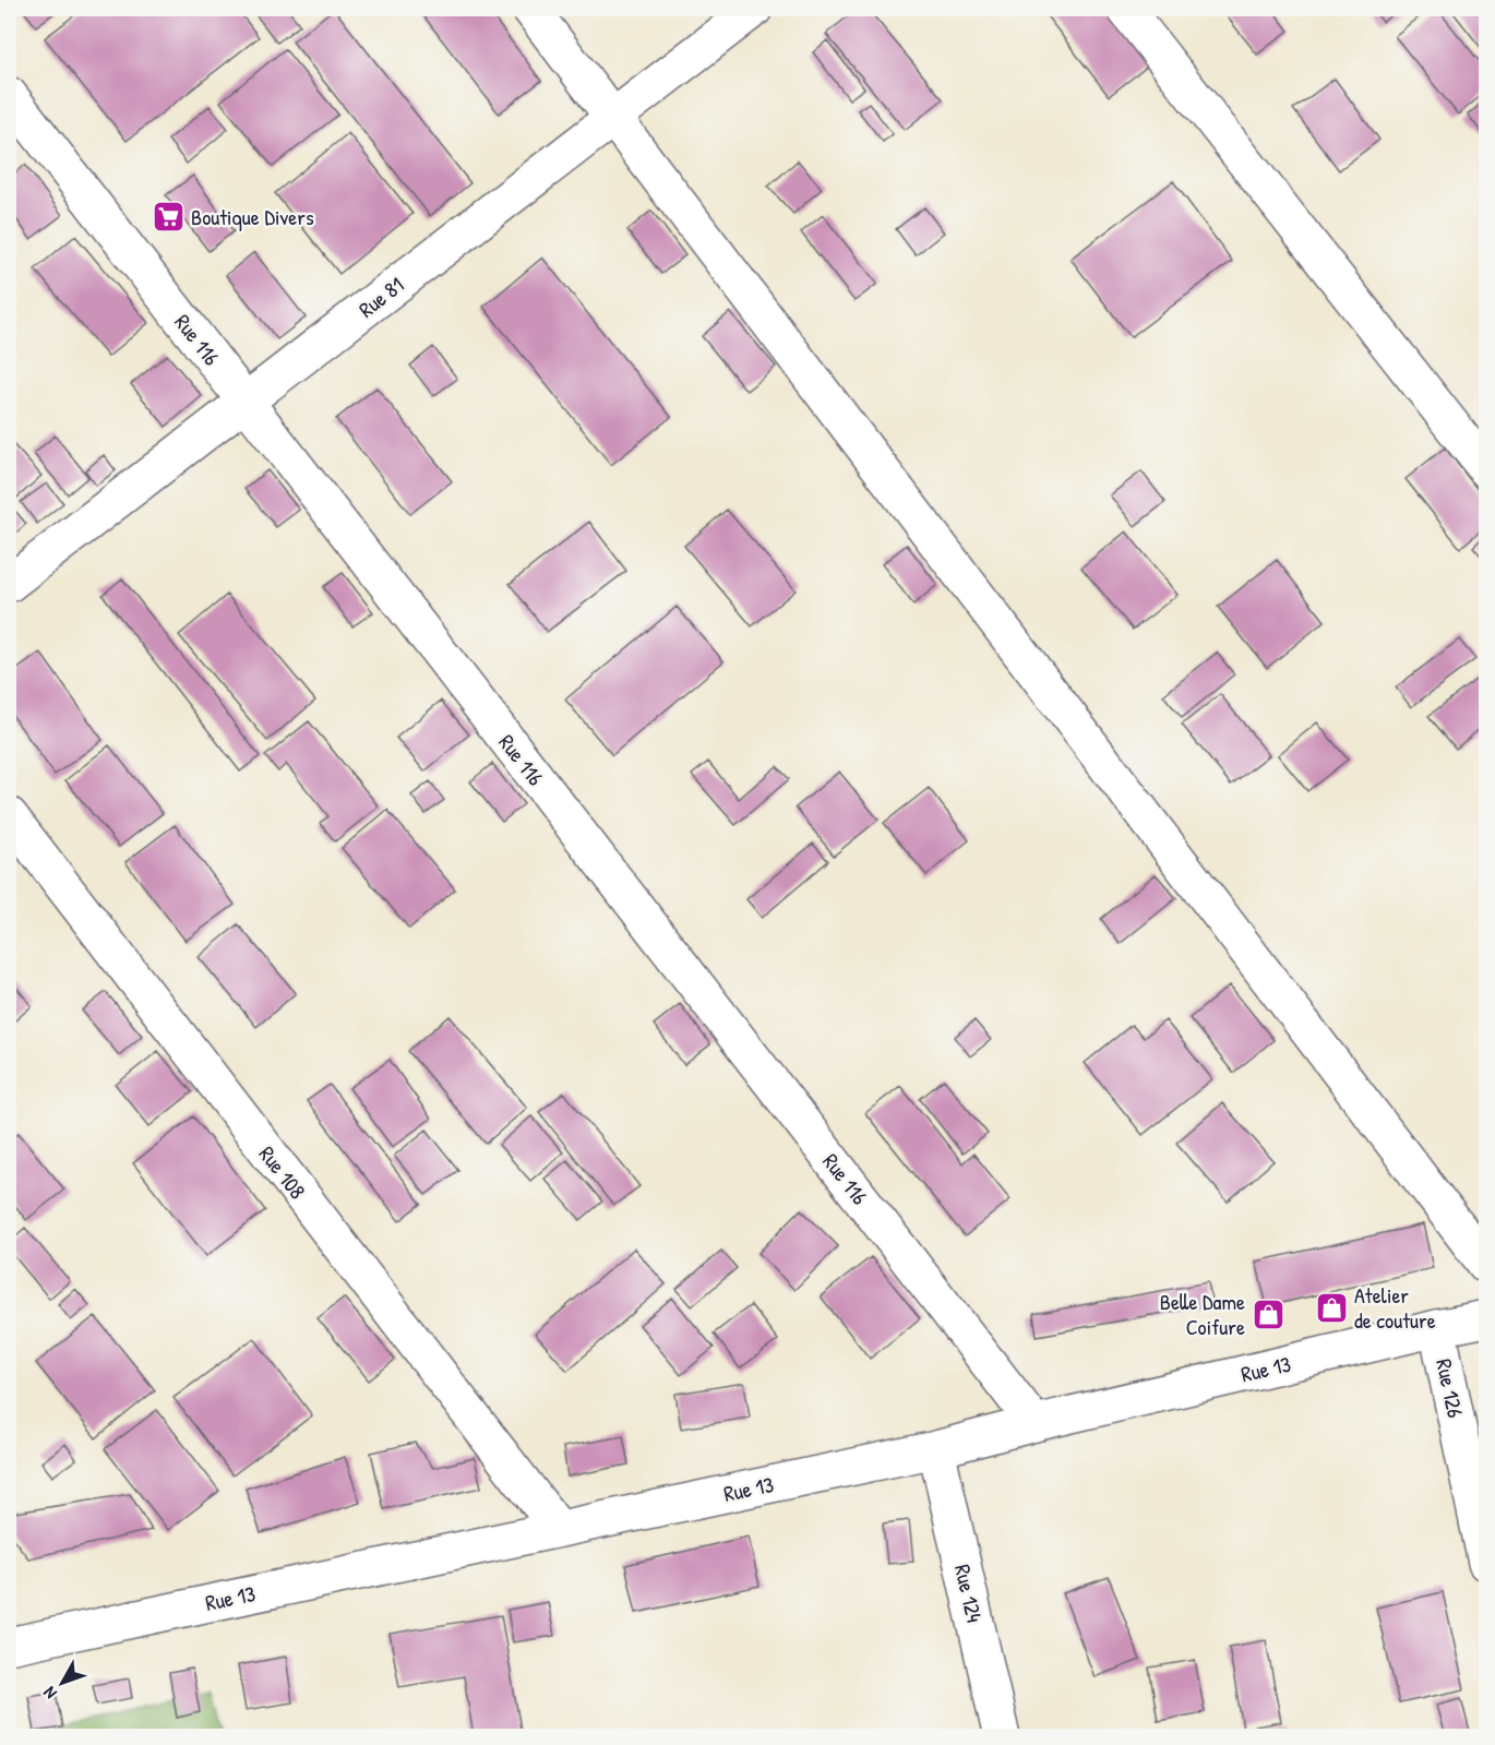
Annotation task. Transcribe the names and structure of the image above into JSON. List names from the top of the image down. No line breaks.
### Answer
{"streets":{"street":["Rue 81","Rue 116","Rue 108","Rue 13","Rue 126","Rue 124"]},"crossings":[["Rue 81","Rue 116"],["Rue 116","Rue 13"],["Rue 108","Rue 13"],["Rue 13","Rue 126"],["Rue 13","Rue 124"]],"places":{"supermarket":["Boutique Divers"],"shop":["Atelier de couture","Belle Dame Coifure"]},"north":"bottom left"}
